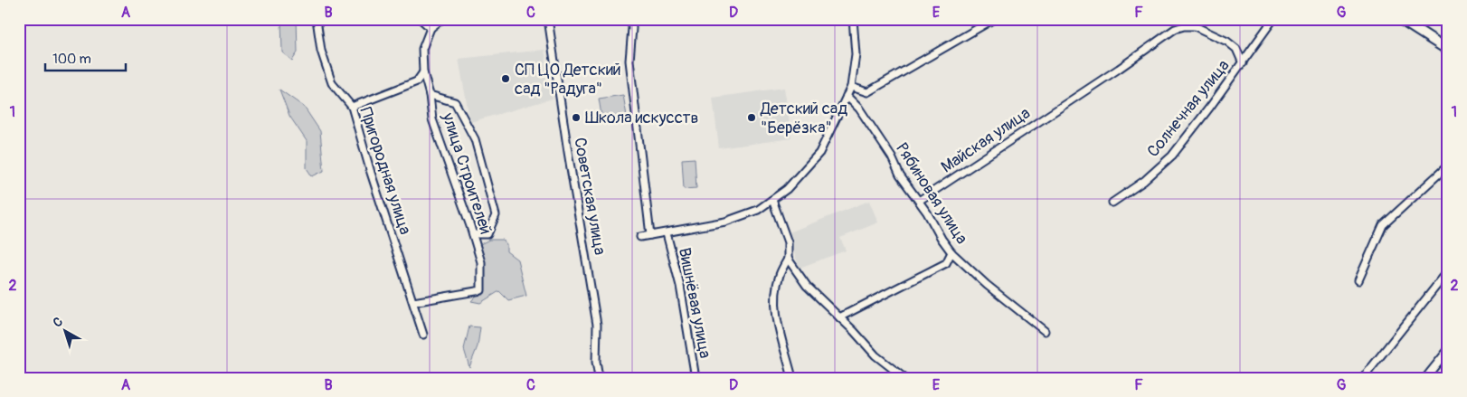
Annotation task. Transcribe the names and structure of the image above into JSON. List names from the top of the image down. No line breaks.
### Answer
{"streets":{"street":["Солнечная улица","Майская улица","Пригородная улица","улица Строителей","Рябиновая улица","Советская улица","Вишнёвая улица"]},"crossings":[["Солнечная улица","Майская улица"],["Майская улица","Рябиновая улица"],["Пригородная улица","улица Строителей"]],"places":["СП ЦО Детский сад \"Радуга\"","Школа искусств","Детский сад \"Берёзка\""],"scale_bar":"100 m","north":"top left","grid":{"columns":["A","B","C","D","E","F","G"],"rows":["1","2"]}}
